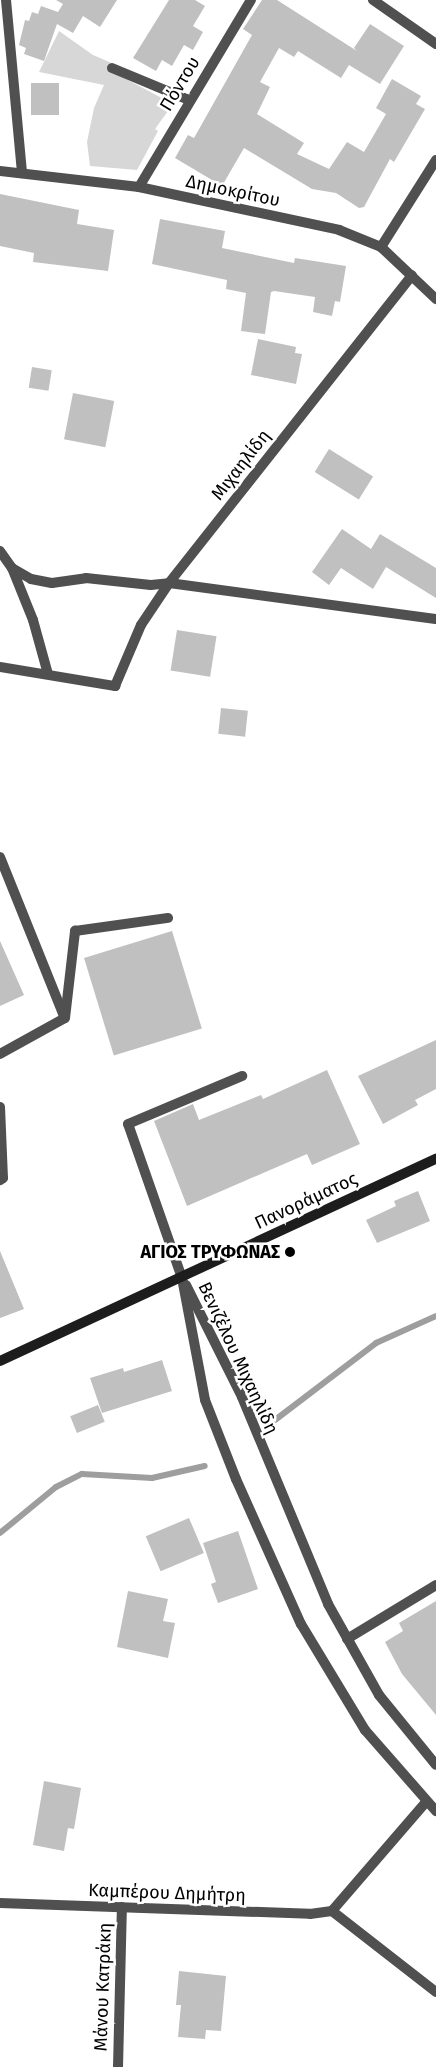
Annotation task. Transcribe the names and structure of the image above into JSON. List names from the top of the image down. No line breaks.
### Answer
{"streets":{"main road":["Πανοράματος"],"street":["Πόντου","Δημοκρίτου","Μιχαηλίδη","Βενιζέλου Μιχαηλίδη","Καμπέρου Δημήτρη","Μάνου Κατράκη"]},"crossings":[["Πόντου","Δημοκρίτου"],["Δημοκρίτου","Μιχαηλίδη"],["Πανοράματος","Βενιζέλου Μιχαηλίδη"],["Καμπέρου Δημήτρη","Μάνου Κατράκη"]],"places":["ΑΓΙΟΣ ΤΡΥΦΩΝΑΣ"]}
